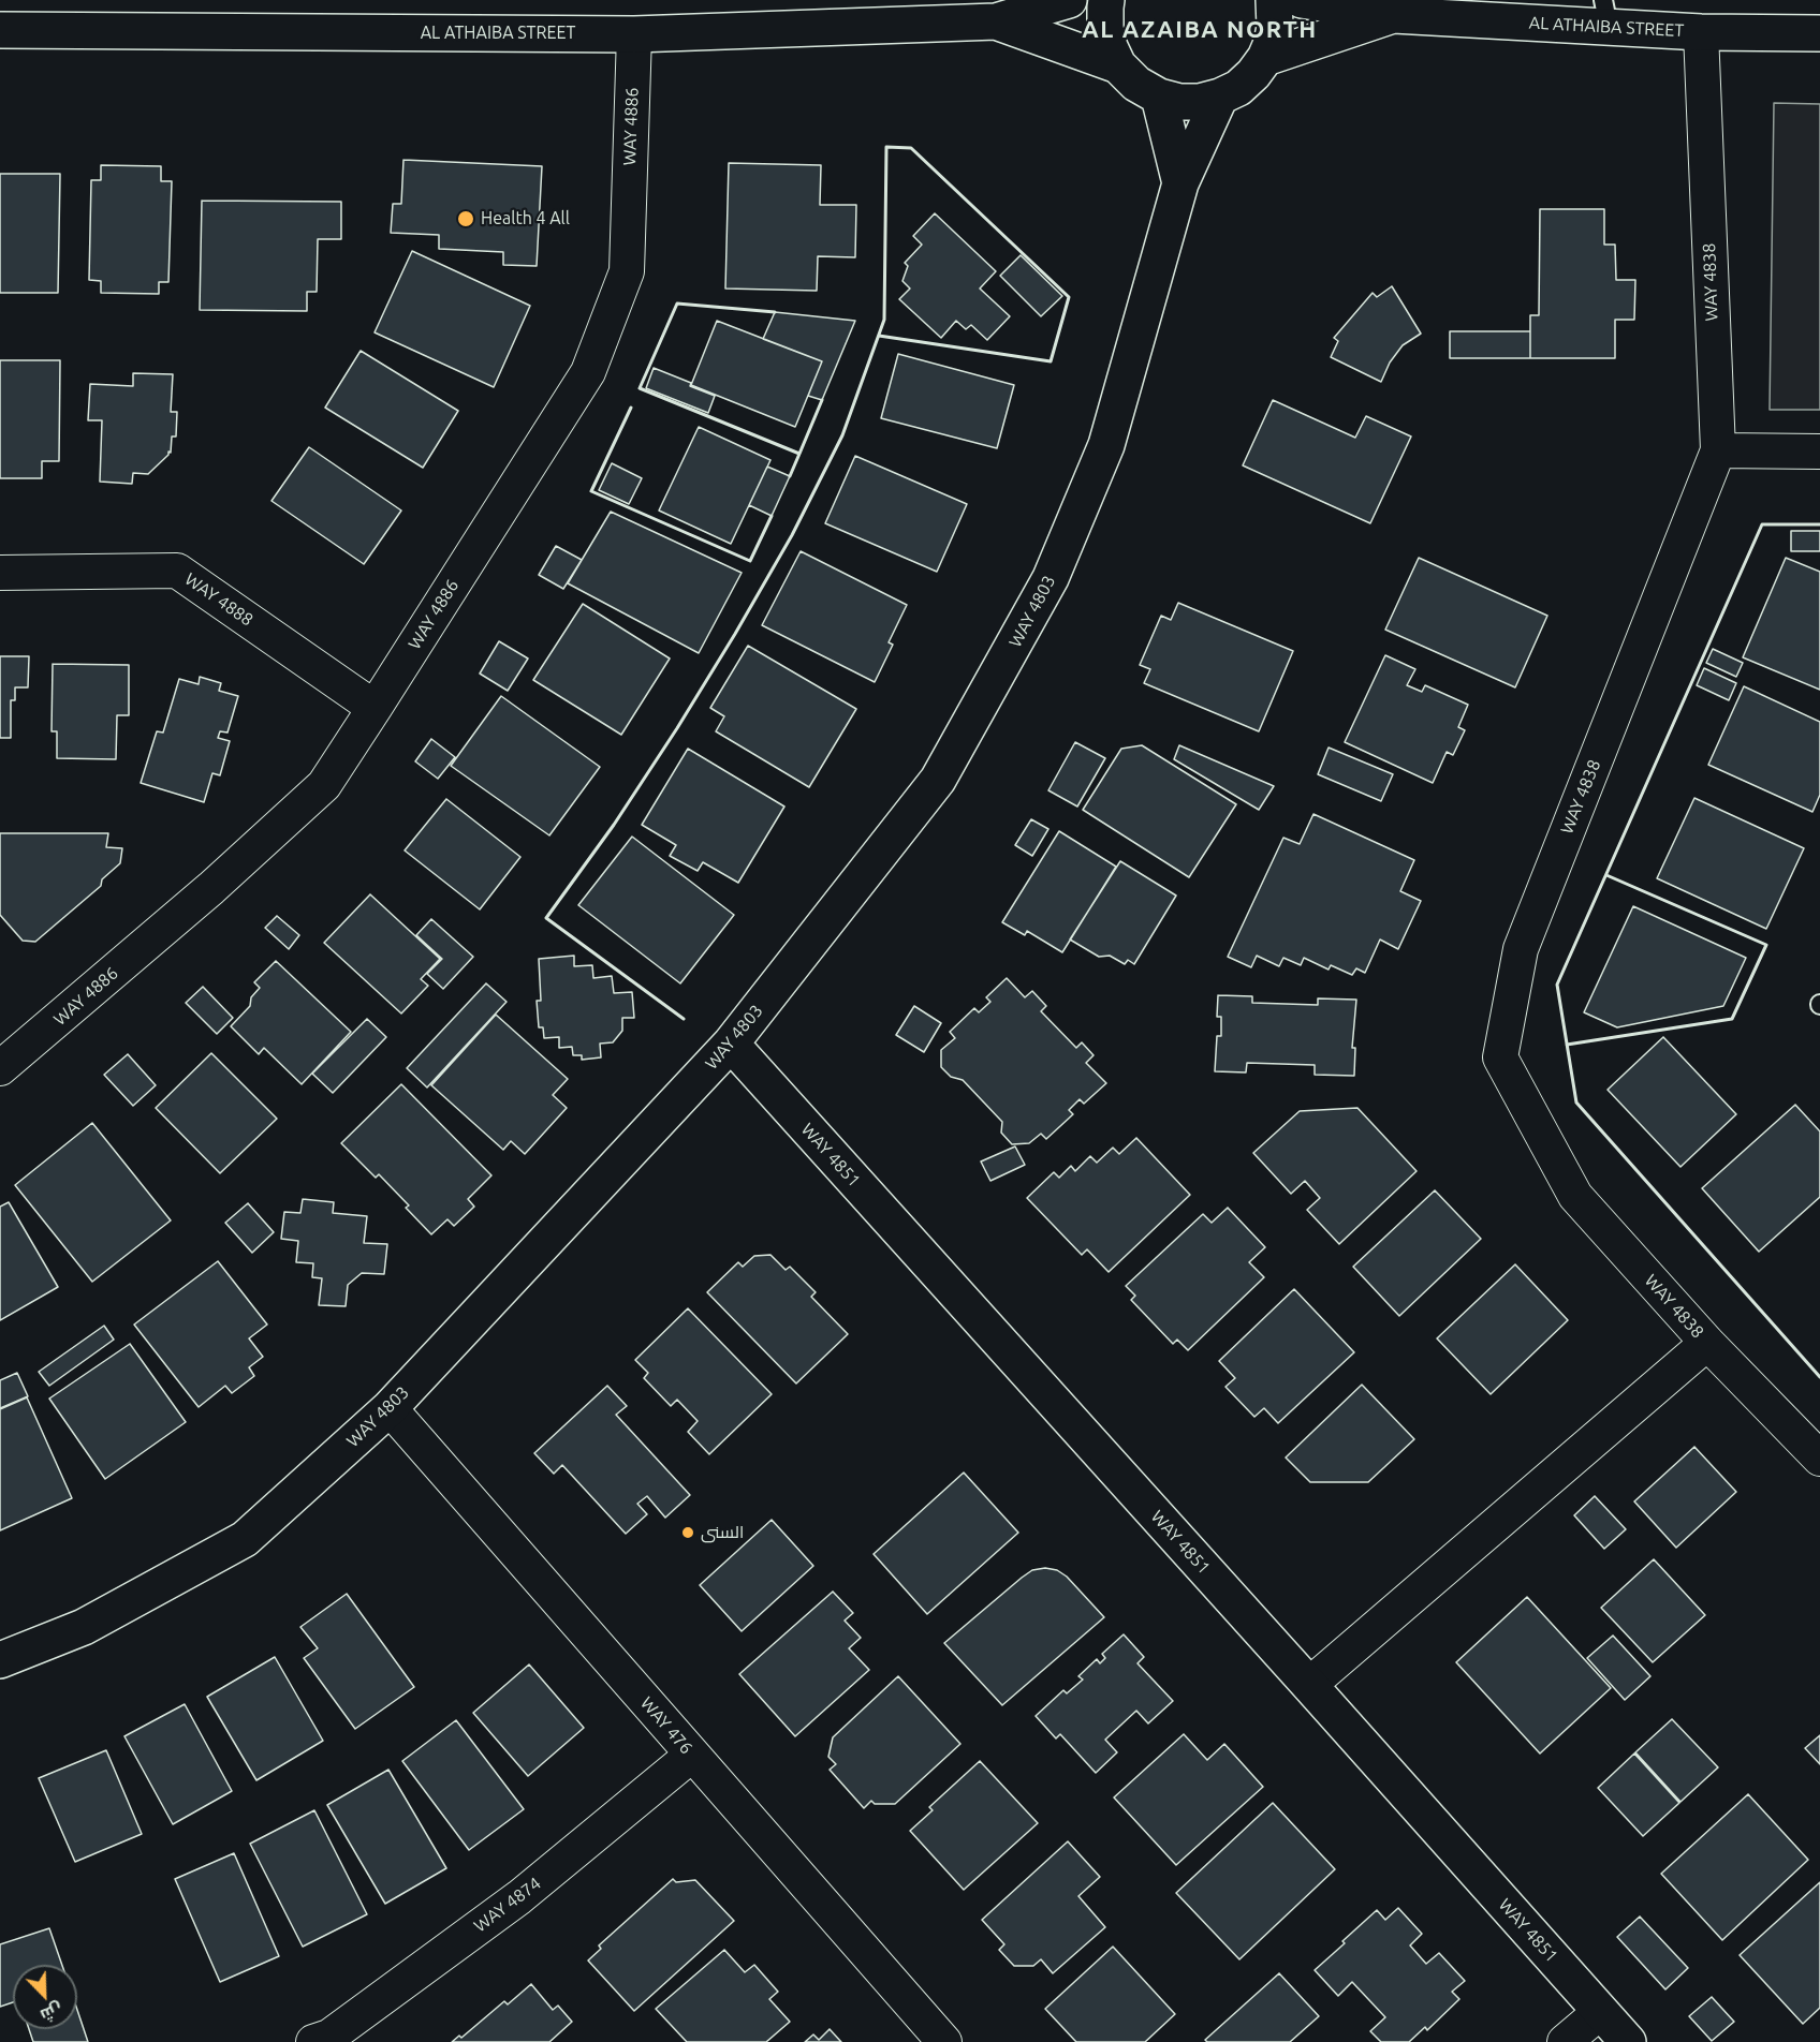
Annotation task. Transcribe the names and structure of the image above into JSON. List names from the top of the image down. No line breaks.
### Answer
{"streets":{"street":["AL ATHAIBA STREET","WAY 4886","WAY 4838","WAY 4888","WAY 4803","WAY 4851","WAY 476","WAY 4874"]},"crossings":[["AL ATHAIBA STREET","WAY 4886"],["AL ATHAIBA STREET","WAY 4838"],["WAY 4886","WAY 4888"],["WAY 4803","WAY 4851"],["WAY 4803","WAY 476"],["WAY 476","WAY 4874"]],"districts":["AL AZAIBA NORTH"],"places":["Health 4 All","السنى"],"north":"bottom right"}
